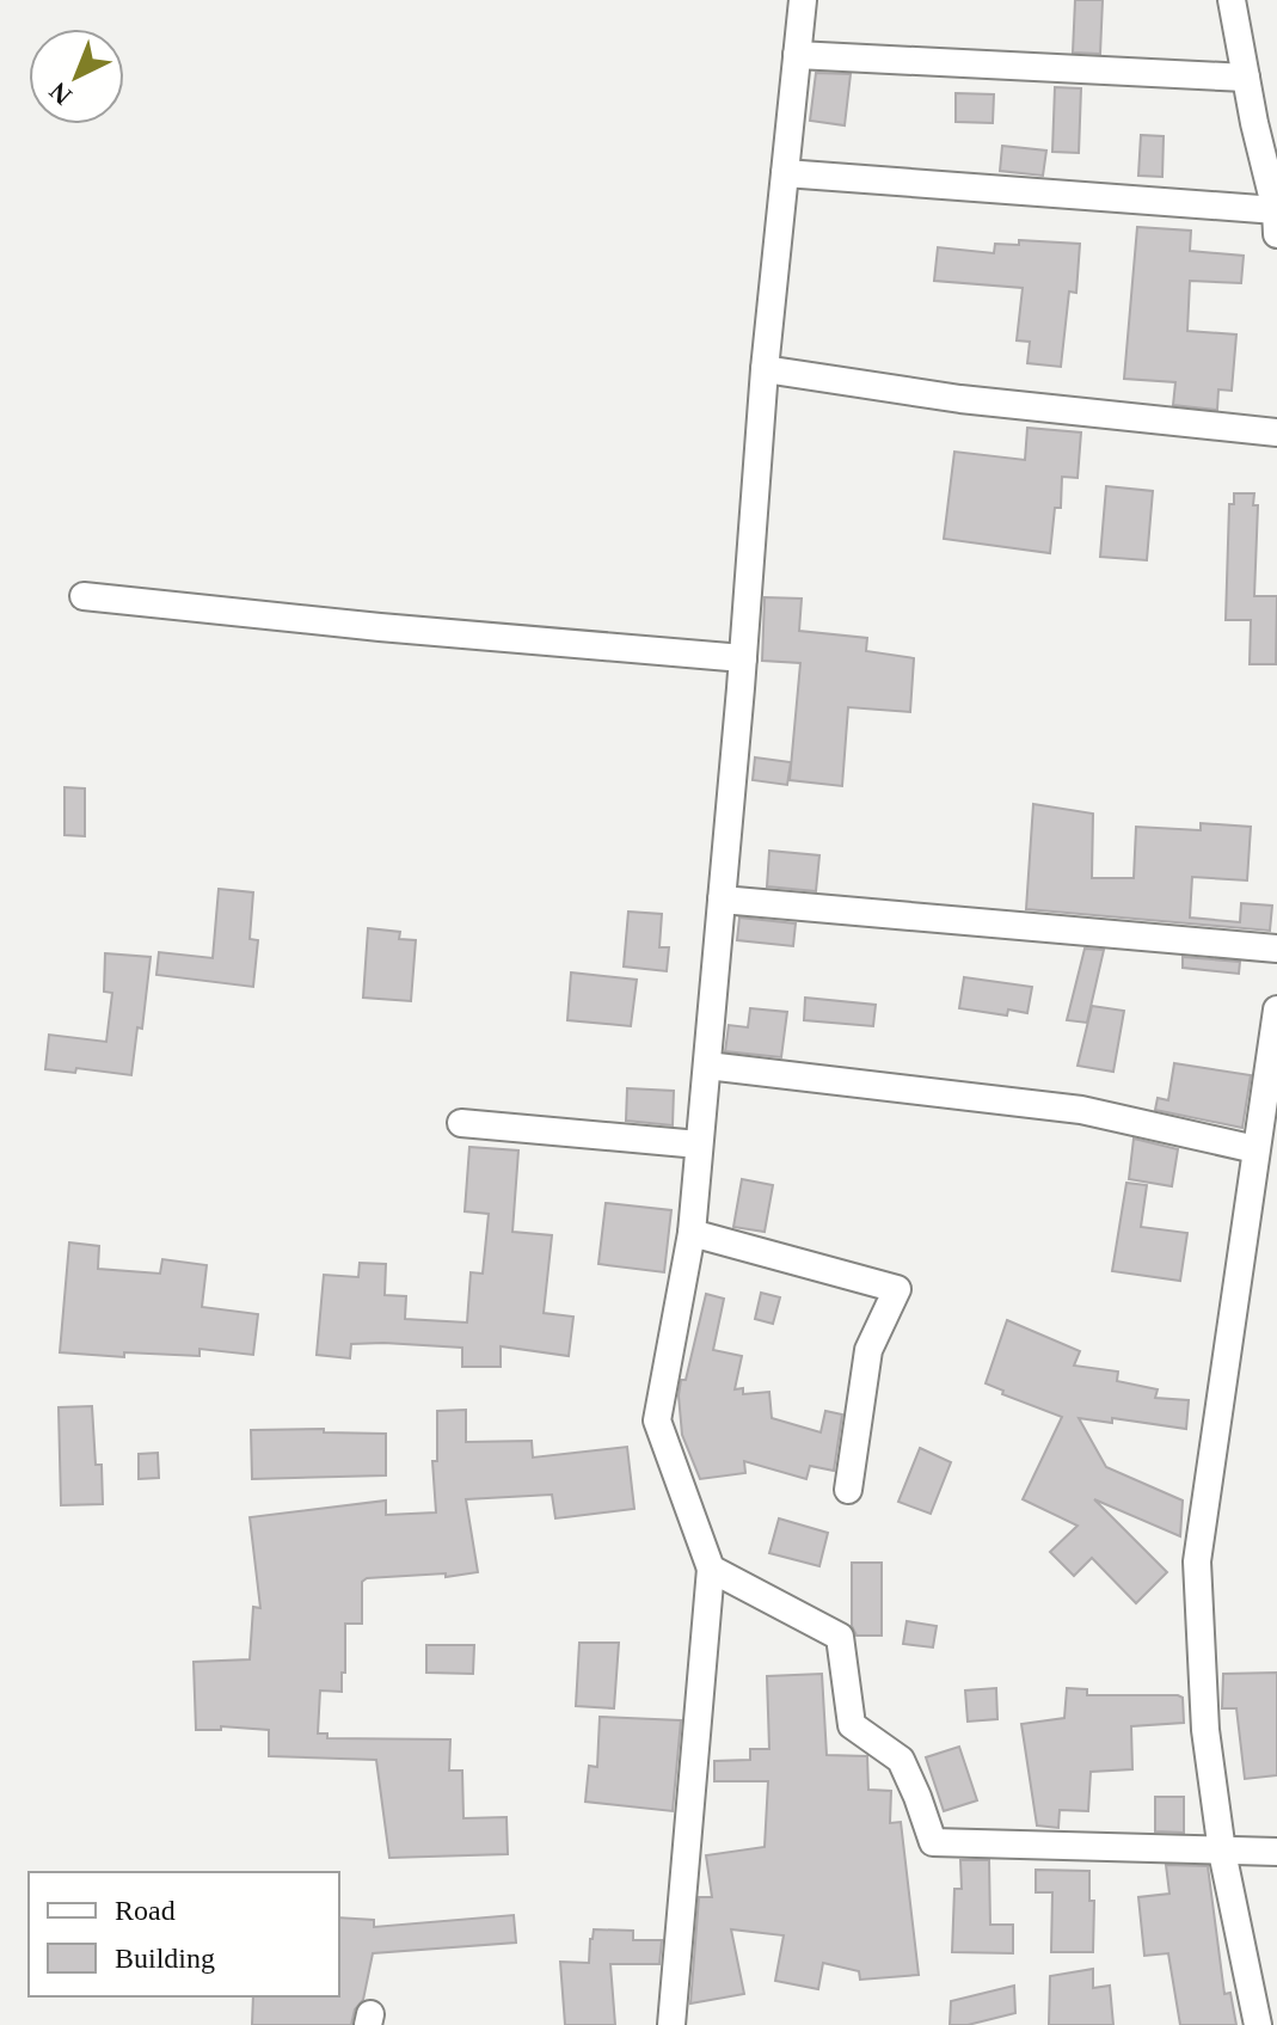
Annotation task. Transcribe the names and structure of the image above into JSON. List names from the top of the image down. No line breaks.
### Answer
{"legend":["Road","Building"],"north":"bottom left"}
